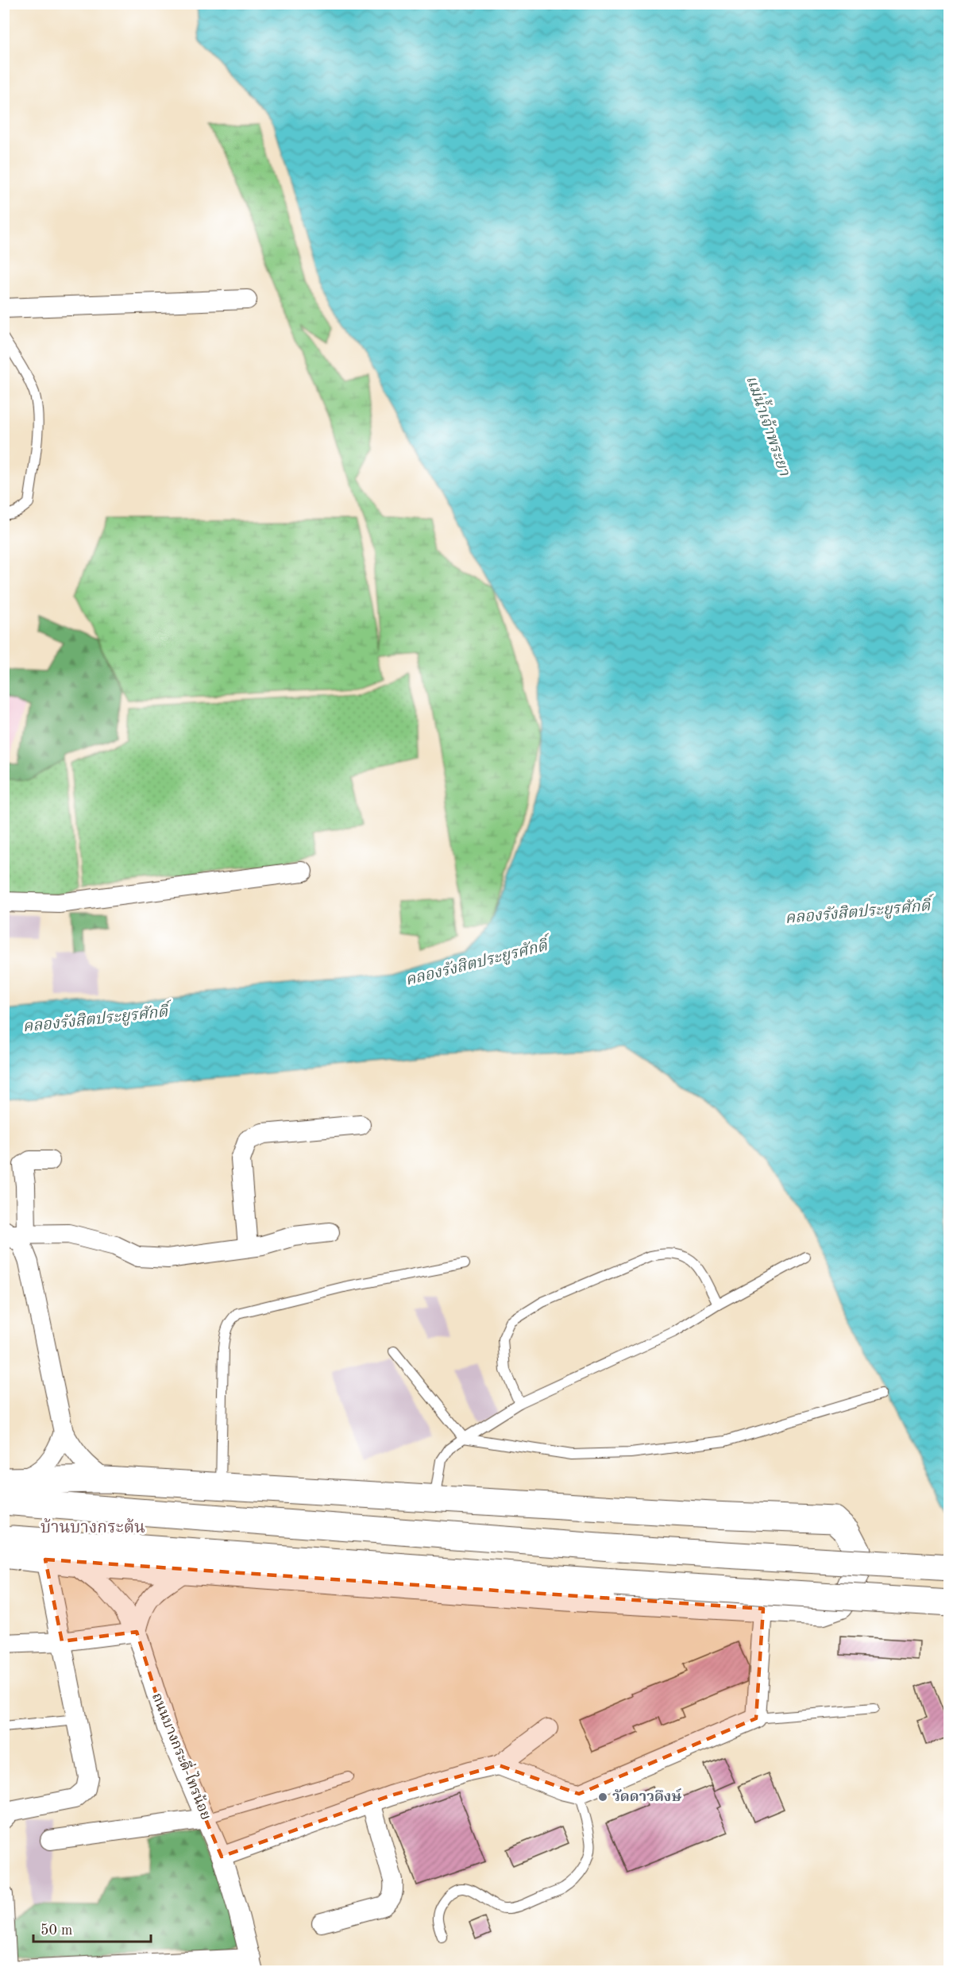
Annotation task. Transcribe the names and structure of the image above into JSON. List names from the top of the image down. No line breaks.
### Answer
{"streets":{"street":["ถนนบางกระดี่-ไทรน้อย"]},"districts":["บ้านบางกระต้น"],"water":["แม่น้ำเจ้าพระยา","คลองรังสิตประยูรศักดิ์"],"places":["วัดดาวดึงษ์"],"scale_bar":"50 m"}
